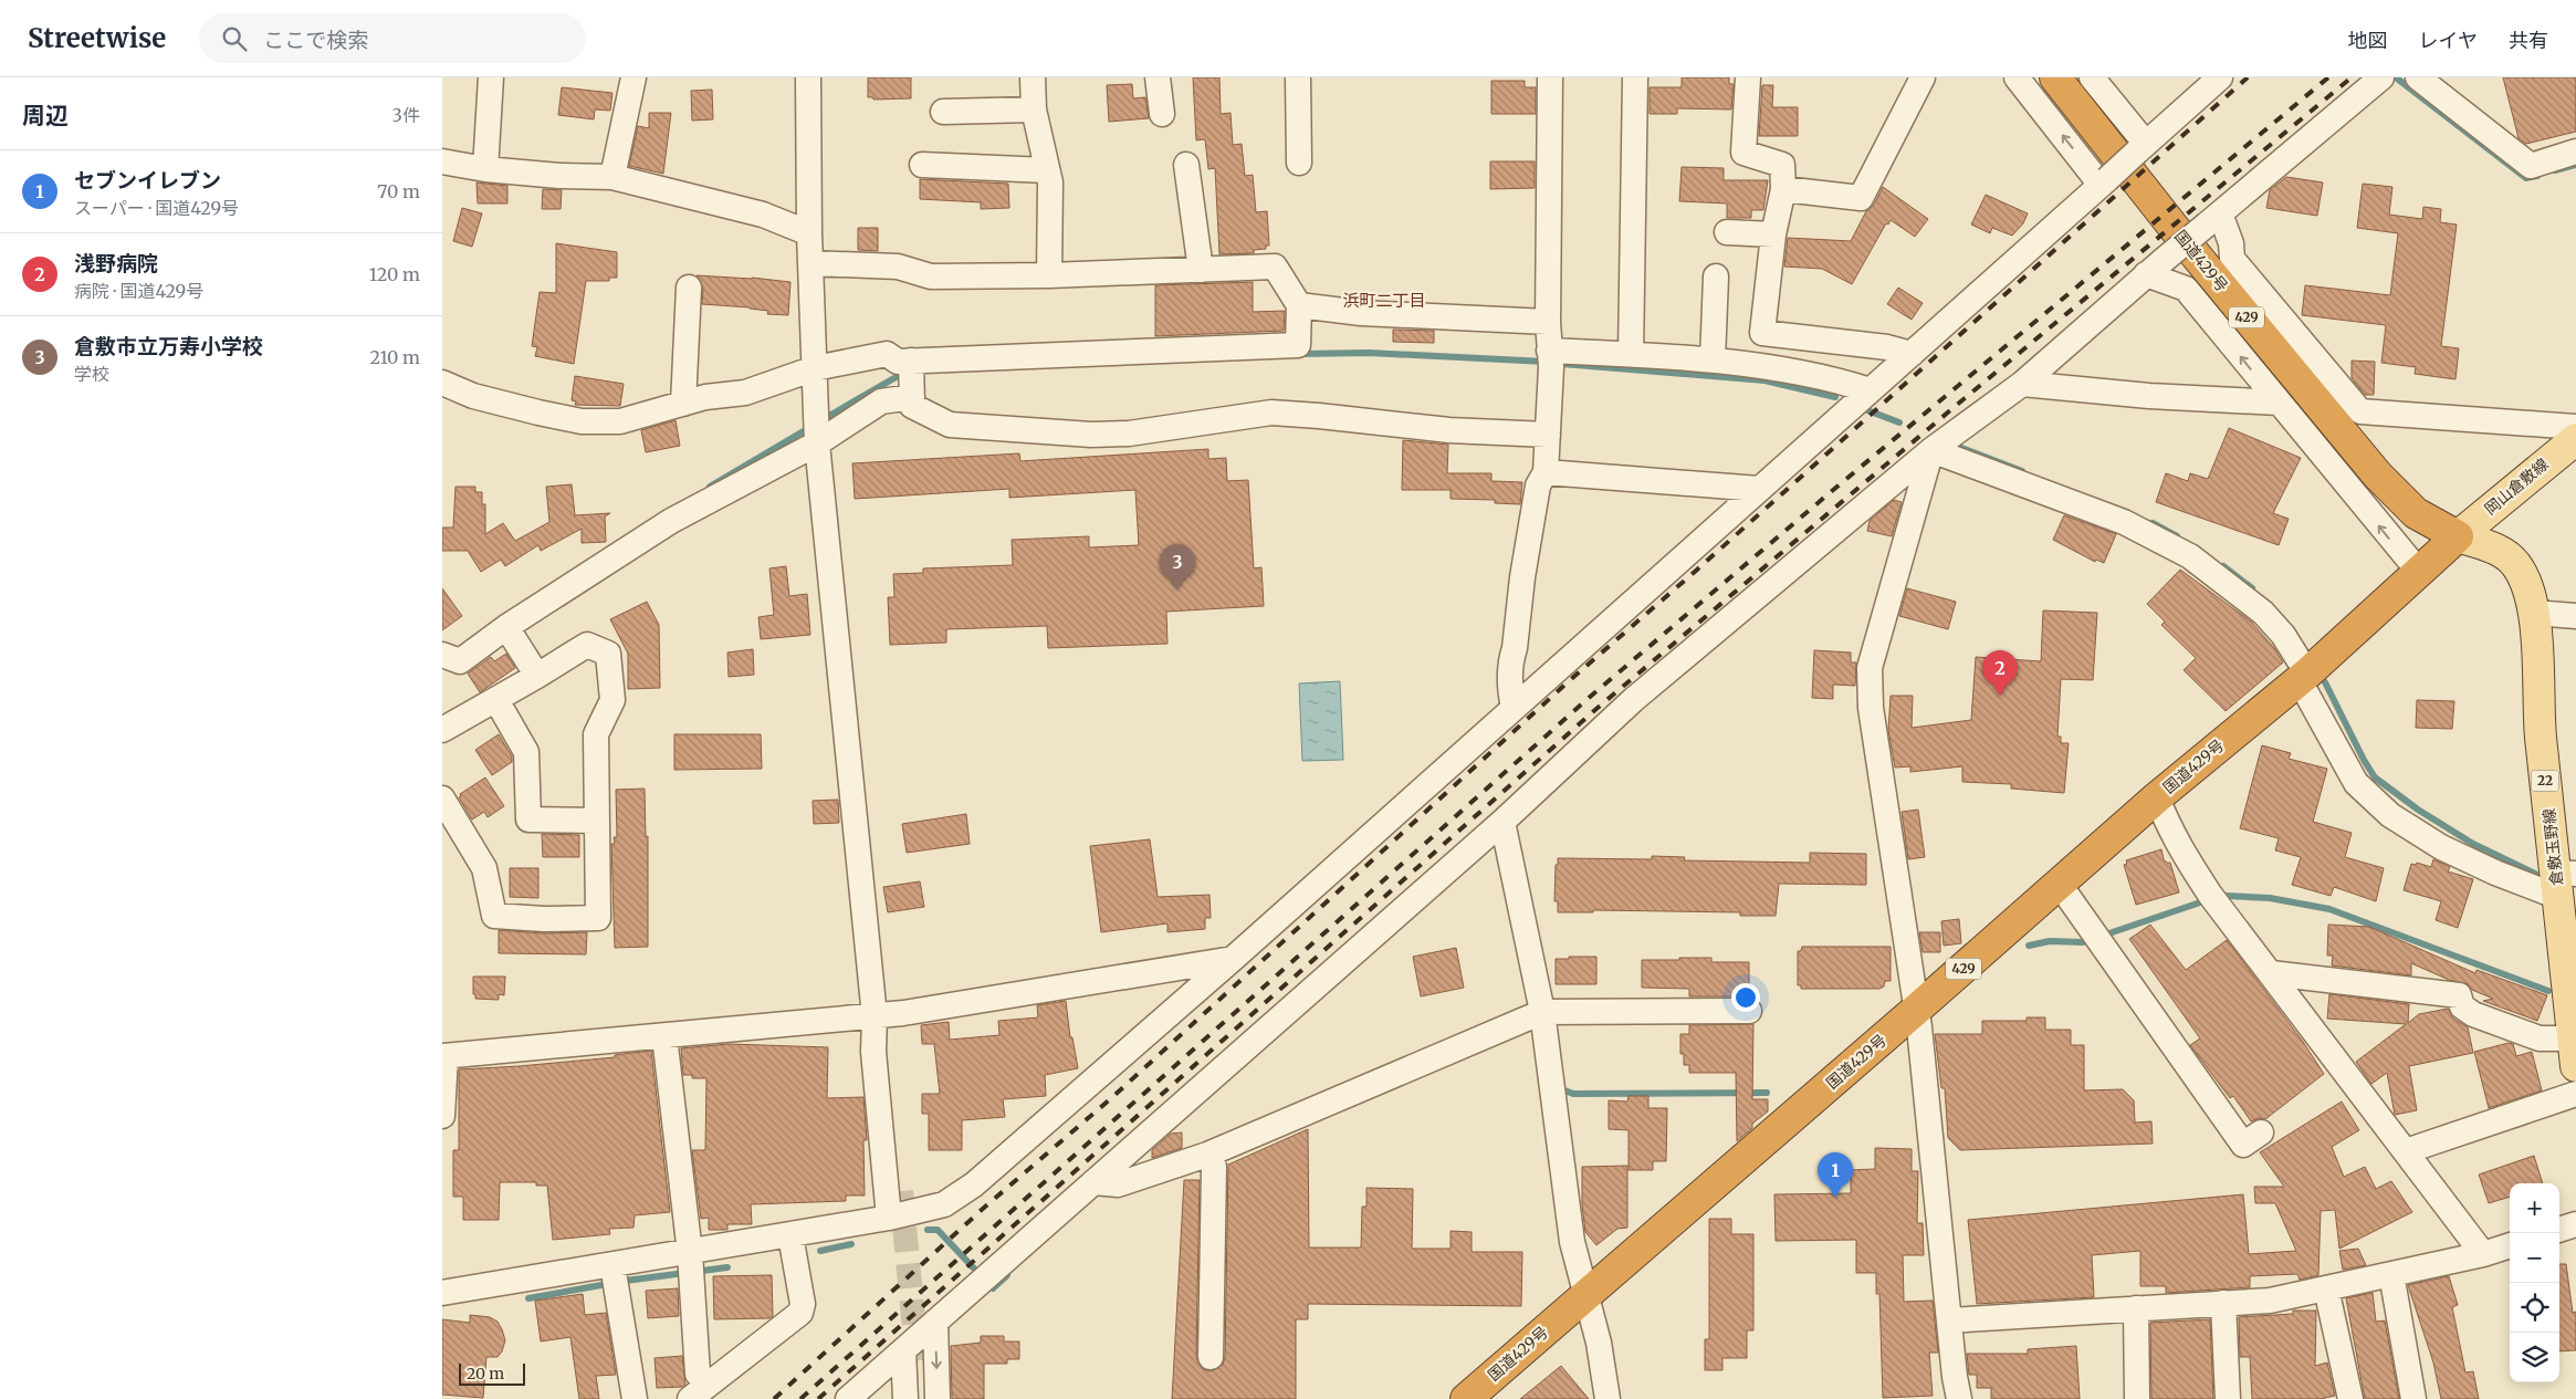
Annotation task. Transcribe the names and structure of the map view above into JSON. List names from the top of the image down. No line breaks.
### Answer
{"streets":{"highway":["国道429号","429"],"main road":["岡山倉敷線","22","倉敷玉野線"]},"crossings":[["国道429号","岡山倉敷線"],["国道429号","倉敷玉野線"],["岡山倉敷線","倉敷玉野線"]],"districts":["浜町二丁目"],"scale_bar":"20 m","page":{"header":"Streetwise","search":"ここで検索","nav":["地図","レイヤ","共有"],"heading":["周辺","3件"],"list":[{"mark":"1","name":"セブンイレブン","note":"スーパー · 国道429号","value":"70 m"},{"mark":"2","name":"浅野病院","note":"病院 · 国道429号","value":"120 m"},{"mark":"3","name":"倉敷市立万寿小学校","note":"学校","value":"210 m"}],"pins":["3","2","1"],"map_buttons":["+","−"],"scale":"20 m"}}
